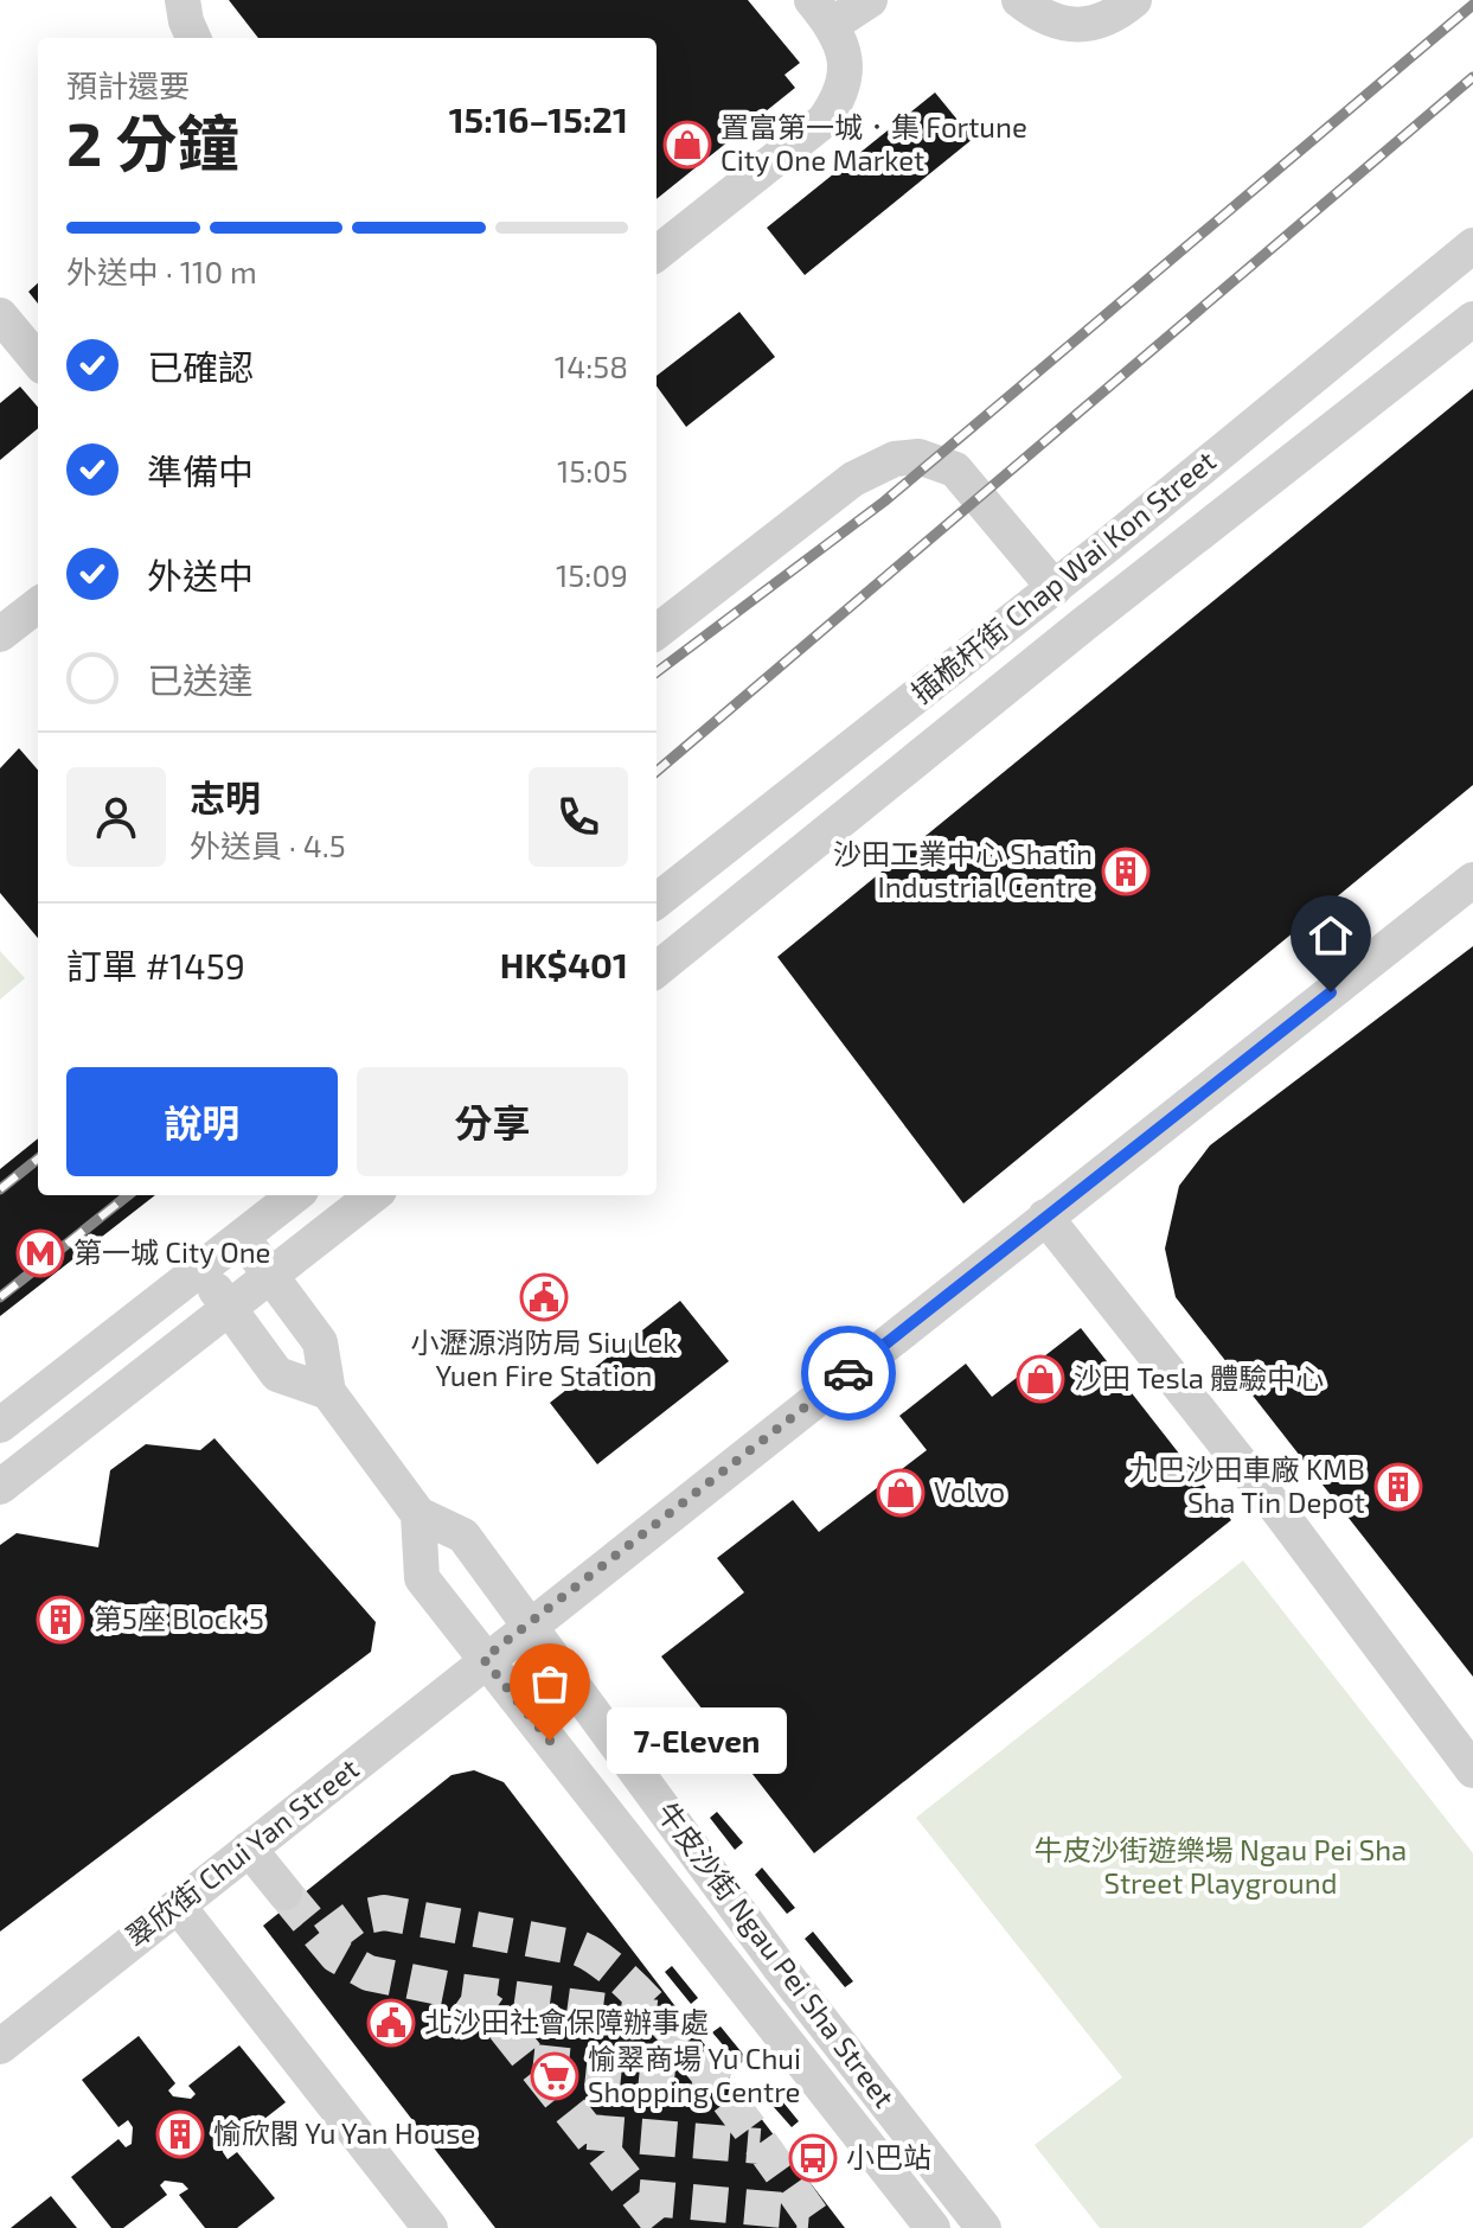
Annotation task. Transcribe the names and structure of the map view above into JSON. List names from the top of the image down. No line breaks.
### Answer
{"streets":{"street":["插桅杆街 Chap Wai Kon Street","翠欣街 Chui Yan Street","牛皮沙街 Ngau Pei Sha Street"]},"crossings":[["翠欣街 Chui Yan Street","牛皮沙街 Ngau Pei Sha Street"]],"parks":["牛皮沙街遊樂場 Ngau Pei Sha Street Playground"],"places":{"shop":["置富第一城．集 Fortune City One Market","沙田 Tesla 體驗中心","Volvo"],"building":["沙田工業中心 Shatin Industrial Centre","九巴沙田車廠 KMB Sha Tin Depot","第5座 Block 5","愉欣閣 Yu Yan House"],"metro station":["第一城 City One"],"public building":["小瀝源消防局 Siu Lek Yuen Fire Station","北沙田社會保障辦事處"],"other":["7-Eleven"],"supermarket":["愉翠商場 Yu Chui Shopping Centre"],"bus stop":["小巴站"]},"page":{"heading":["2 分鐘","預計還要","15:16–15:21"],"panel":["志明","外送員 · 4.5","訂單 #1459","HK$401"],"bar":"外送中 · 110 m","list":[["已確認","14:58"],["準備中","15:05"],["外送中","15:09"],"已送達"],"buttons":["說明","分享"],"bubble":"7-Eleven"}}
